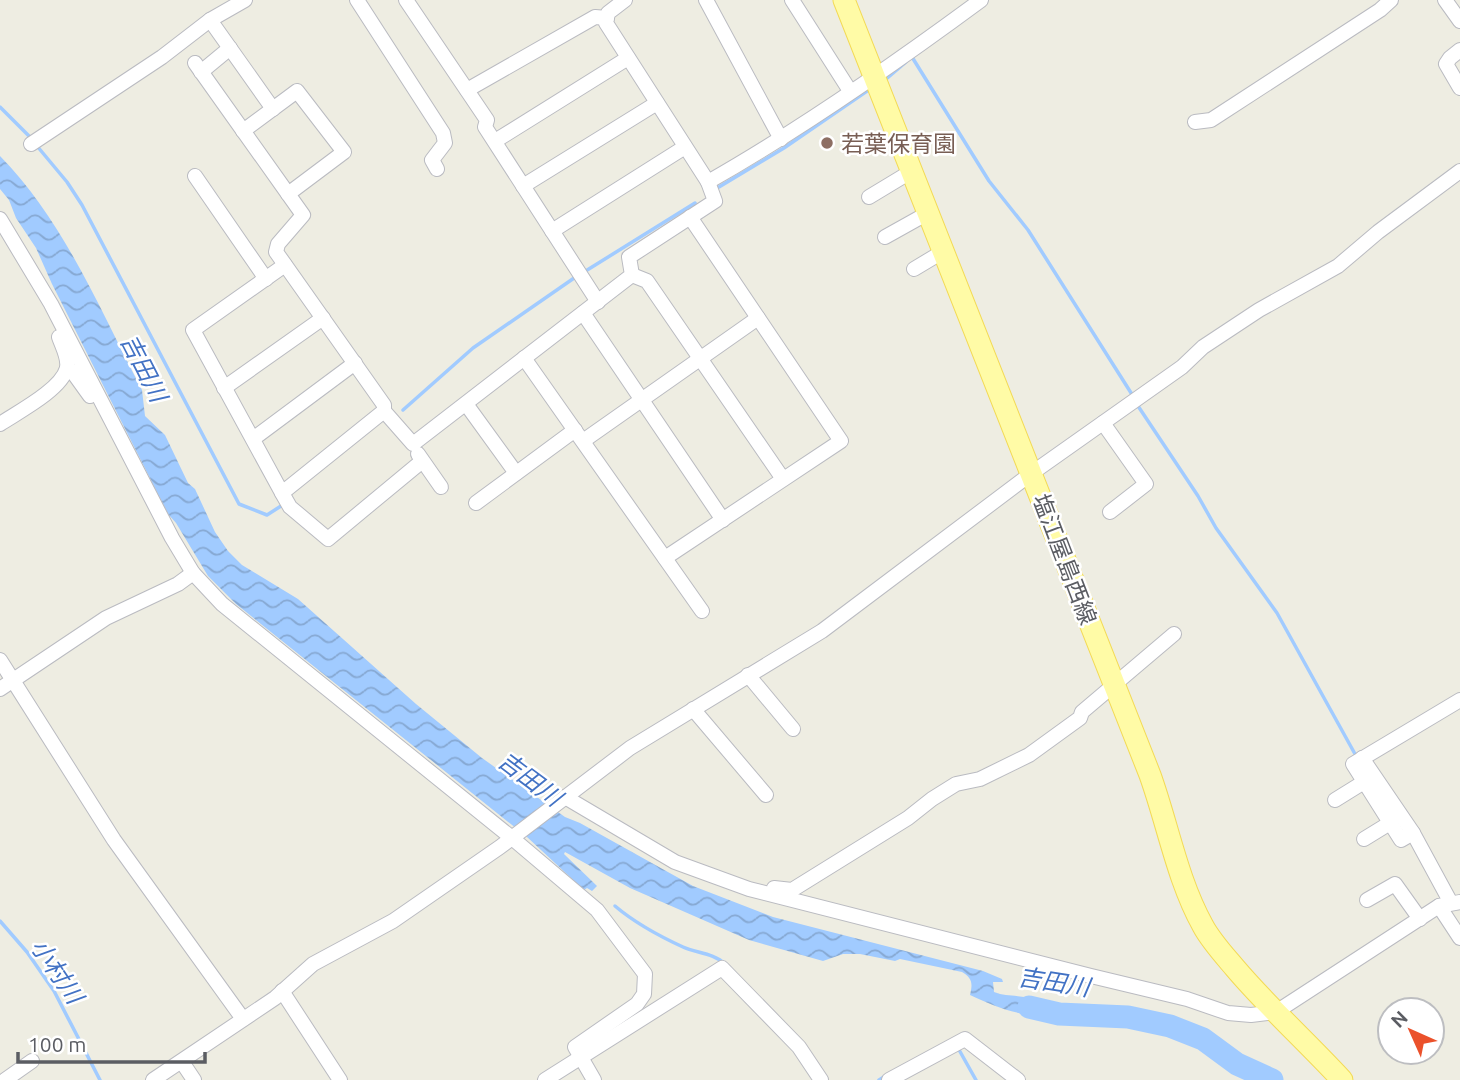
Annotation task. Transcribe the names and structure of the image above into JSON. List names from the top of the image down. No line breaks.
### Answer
{"streets":{"main road":["塩江屋島西線"]},"water":["吉田川","小村川"],"places":["若葉保育園"],"scale_bar":"100 m","north":"top left"}
